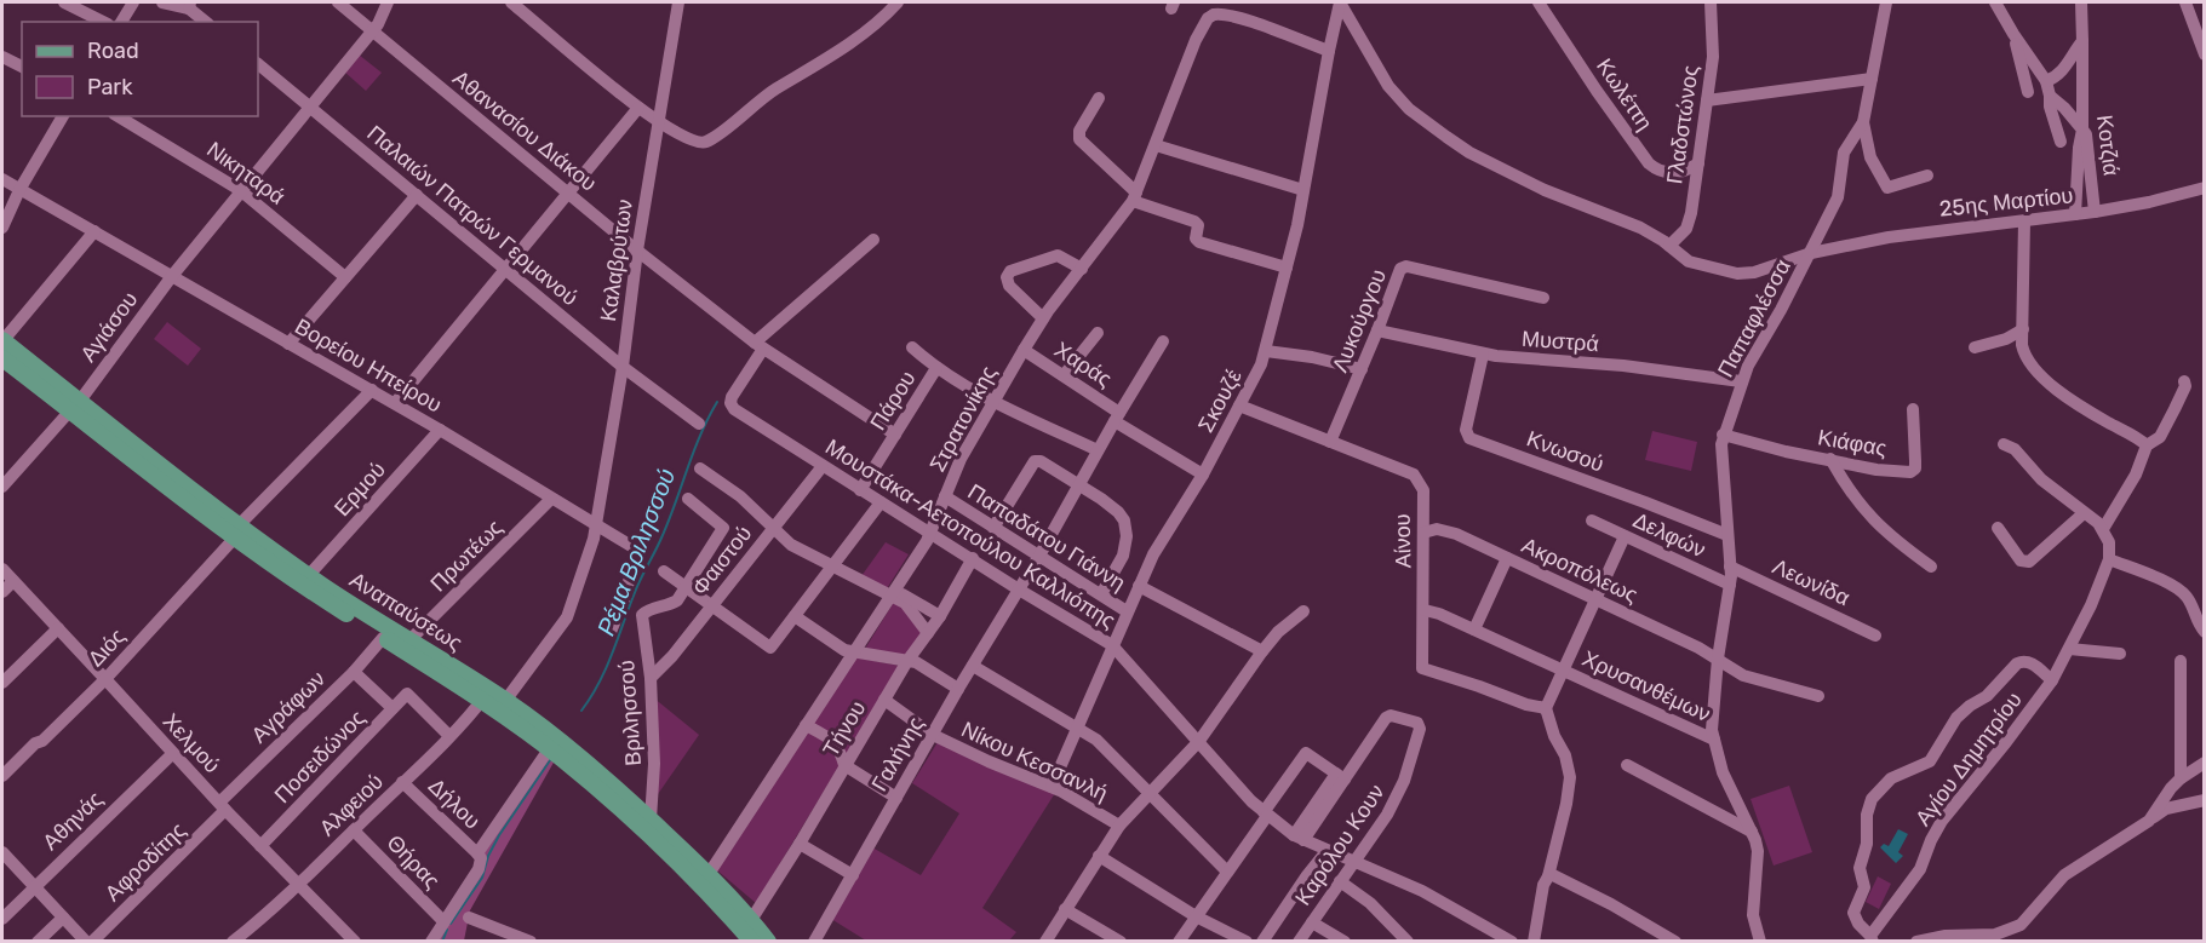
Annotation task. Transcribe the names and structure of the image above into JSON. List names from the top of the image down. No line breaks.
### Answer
{"streets":{"main road":["Αναπαύσεως"],"street":["Κωλέττη","Γλαδστώνος","Αθανασίου Διάκου","Κοτζιά","Νικηταρά","25ης Μαρτίου","Παλαιών Πατρών Γερμανού","Καλαβρύτων","Παπαφλέσσα","Λυκούργου","Αγιάσου","Μυστρά","Χαράς","Βορείου Ηπείρου","Πάρου","Σκουζέ","Στρατονίκης","Κιάφας","Κνωσού","Ερμού","Μουστάκα-Αετοπούλου Καλλιόπης","Δελφών","Παπαδάτου Γιάννη","Αίνου","Πρωτέως","Φαιστού","Ακροπόλεως","Λεωνίδα","Διός","Χρυσανθέμων","Αγράφων","Βριλησσού","Τήνου","Χελμού","Γαλήνης","Ποσειδώνος","Αγίου Δημητρίου","Νίκου Κεσσανλή","Δήλου","Αλφειού","Αθηνάς","Καρόλου Κουν","Αφροδίτης","Θήρας"]},"crossings":[["Κωλέττη","Γλαδστώνος"],["Γλαδστώνος","Σκουζέ"],["Αθανασίου Διάκου","Καλαβρύτων"],["Αθανασίου Διάκου","Αγιάσου"],["Αθανασίου Διάκου","Πάρου"],["Αθανασίου Διάκου","Μουστάκα-Αετοπούλου Καλλιόπης"],["Κοτζιά","25ης Μαρτίου"],["Νικηταρά","Αγιάσου"],["25ης Μαρτίου","Παπαφλέσσα"],["25ης Μαρτίου","Σκουζέ"],["Παλαιών Πατρών Γερμανού","Καλαβρύτων"],["Παλαιών Πατρών Γερμανού","Αγιάσου"],["Καλαβρύτων","Βορείου Ηπείρου"],["Καλαβρύτων","Αλφειού"],["Παπαφλέσσα","Μυστρά"],["Παπαφλέσσα","Σκουζέ"],["Παπαφλέσσα","Κιάφας"],["Παπαφλέσσα","Κνωσού"],["Παπαφλέσσα","Δελφών"],["Παπαφλέσσα","Ακροπόλεως"],["Παπαφλέσσα","Λεωνίδα"],["Παπαφλέσσα","Χρυσανθέμων"],["Λυκούργου","Μυστρά"],["Λυκούργου","Αίνου"],["Αγιάσου","Βορείου Ηπείρου"],["Αγιάσου","Αναπαύσεως"],["Μυστρά","Κνωσού"],["Χαράς","Σκουζέ"],["Χαράς","Στρατονίκης"],["Χαράς","Γαλήνης"],["Βορείου Ηπείρου","Ερμού"],["Βορείου Ηπείρου","Πρωτέως"],["Βορείου Ηπείρου","Διός"],["Βορείου Ηπείρου","Αλφειού"],["Πάρου","Μουστάκα-Αετοπούλου Καλλιόπης"],["Σκουζέ","Μουστάκα-Αετοπούλου Καλλιόπης"],["Σκουζέ","Παπαδάτου Γιάννη"],["Σκουζέ","Αίνου"],["Σκουζέ","Νίκου Κεσσανλή"],["Στρατονίκης","Μουστάκα-Αετοπούλου Καλλιόπης"],["Στρατονίκης","Παπαδάτου Γιάννη"],["Στρατονίκης","Αναπαύσεως"],["Ερμού","Αναπαύσεως"],["Μουστάκα-Αετοπούλου Καλλιόπης","Φαιστού"],["Μουστάκα-Αετοπούλου Καλλιόπης","Τήνου"],["Μουστάκα-Αετοπούλου Καλλιόπης","Γαλήνης"],["Μουστάκα-Αετοπούλου Καλλιόπης","Καρόλου Κουν"],["Παπαδάτου Γιάννη","Γαλήνης"],["Αίνου","Ακροπόλεως"],["Αίνου","Χρυσανθέμων"],["Πρωτέως","Αναπαύσεως"],["Φαιστού","Βριλησσού"],["Αναπαύσεως","Διός"],["Αναπαύσεως","Αγράφων"],["Αναπαύσεως","Βριλησσού"],["Αναπαύσεως","Τήνου"],["Αναπαύσεως","Αλφειού"],["Διός","Χελμού"],["Αγράφων","Χελμού"],["Αγράφων","Αφροδίτης"],["Τήνου","Νίκου Κεσσανλή"],["Χελμού","Ποσειδώνος"],["Χελμού","Αλφειού"],["Χελμού","Αθηνάς"],["Χελμού","Αφροδίτης"],["Γαλήνης","Νίκου Κεσσανλή"],["Ποσειδώνος","Αλφειού"],["Δήλου","Αλφειού"],["Αλφειού","Θήρας"]],"water":["Ρέμα Βριλησσού"],"legend":["Road","Park"]}
